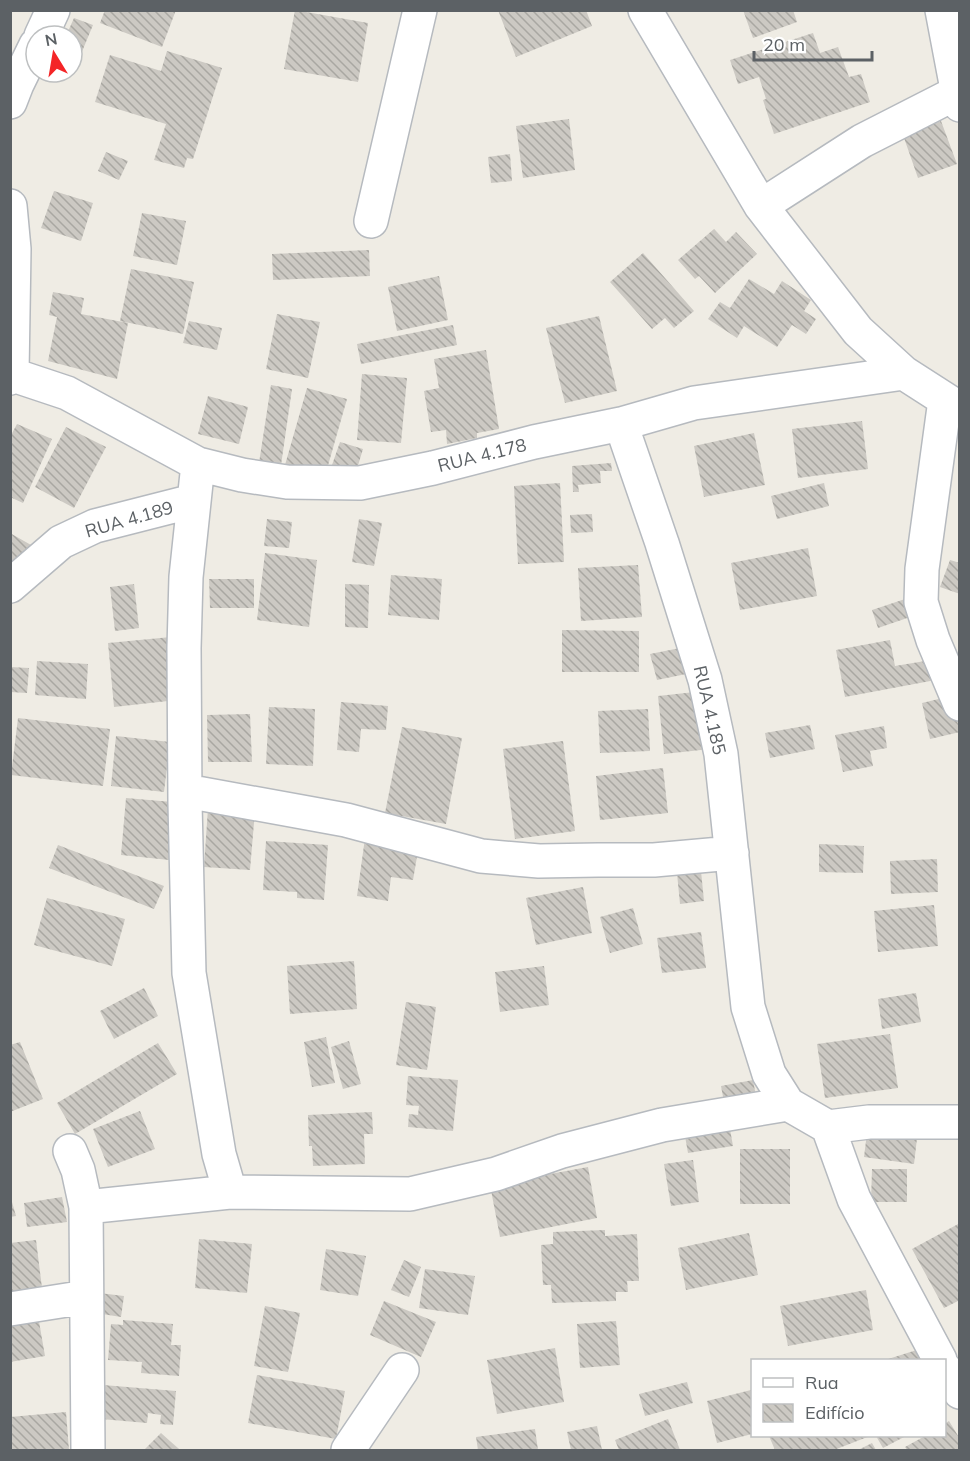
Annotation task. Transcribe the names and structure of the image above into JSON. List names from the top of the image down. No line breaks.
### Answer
{"streets":{"street":["RUA 4.178","RUA 4.189","RUA 4.185"]},"crossings":[["RUA 4.178","RUA 4.185"]],"legend":["Rua","Edifício"],"scale_bar":"20 m","north":"top"}
